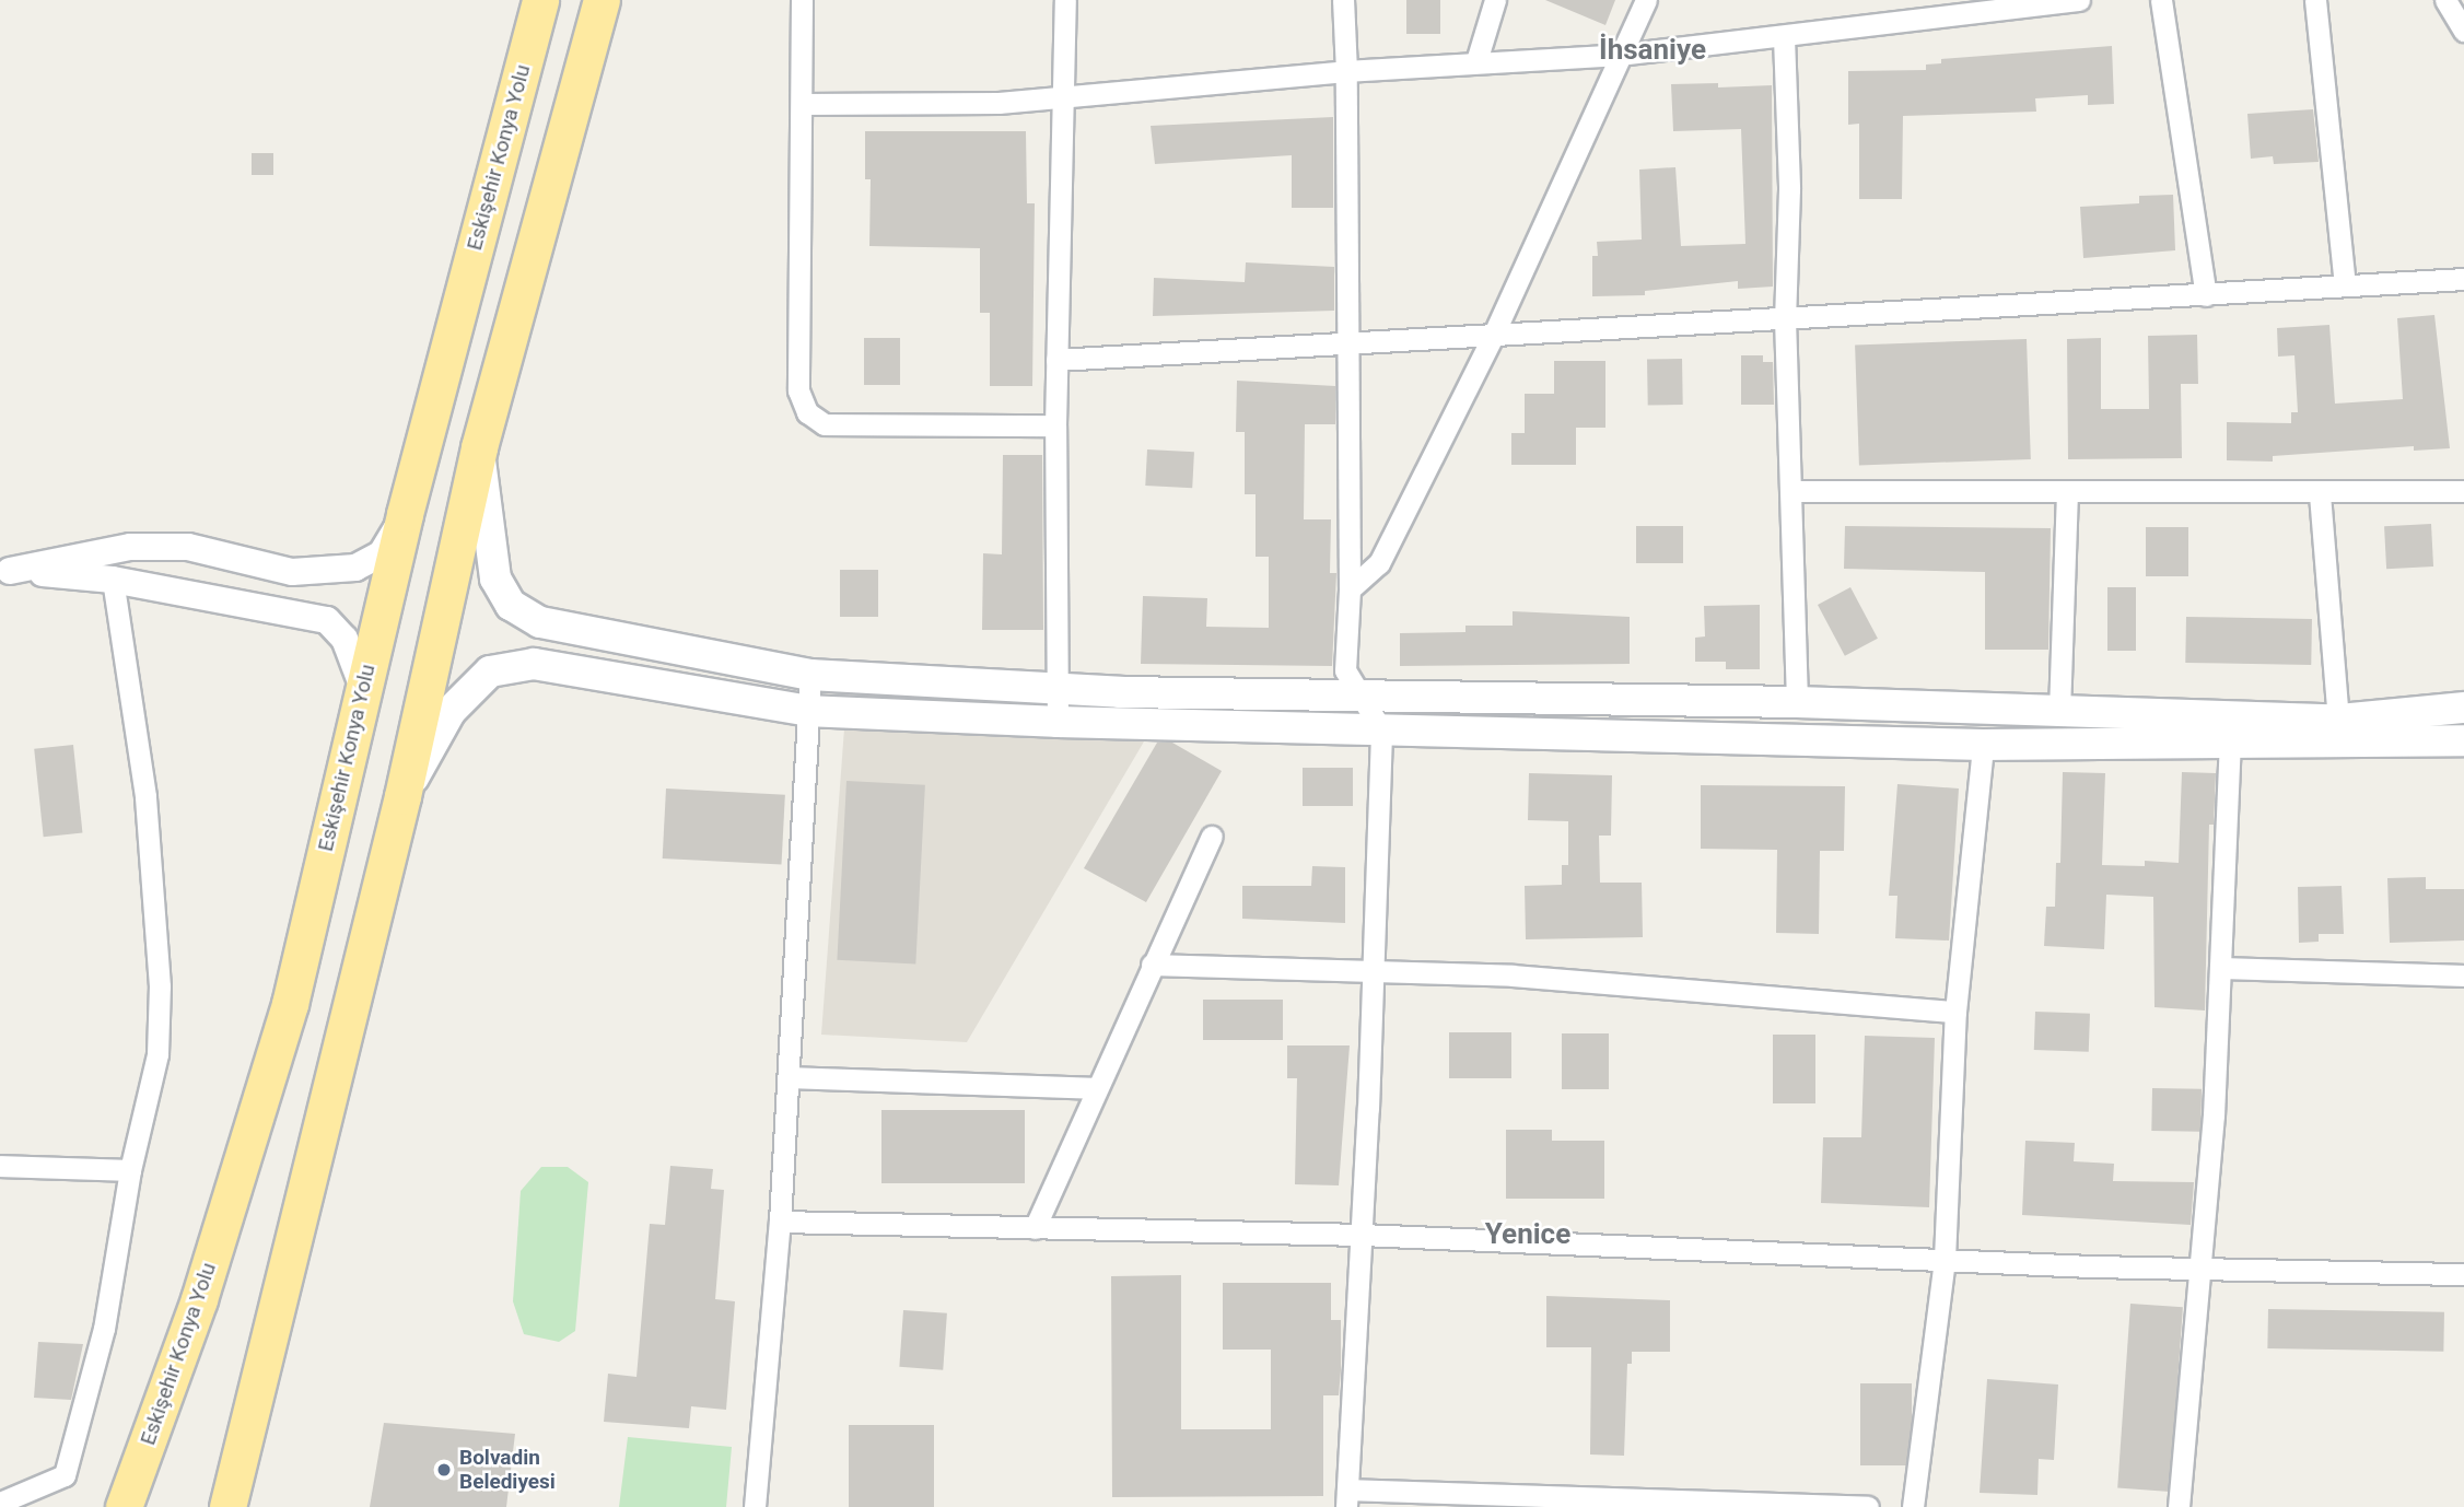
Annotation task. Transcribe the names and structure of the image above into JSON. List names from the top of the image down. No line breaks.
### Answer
{"streets":{"highway":["Eskişehir Konya Yolu"]},"districts":["İhsaniye","Yenice"],"places":["Bolvadin Belediyesi"]}
